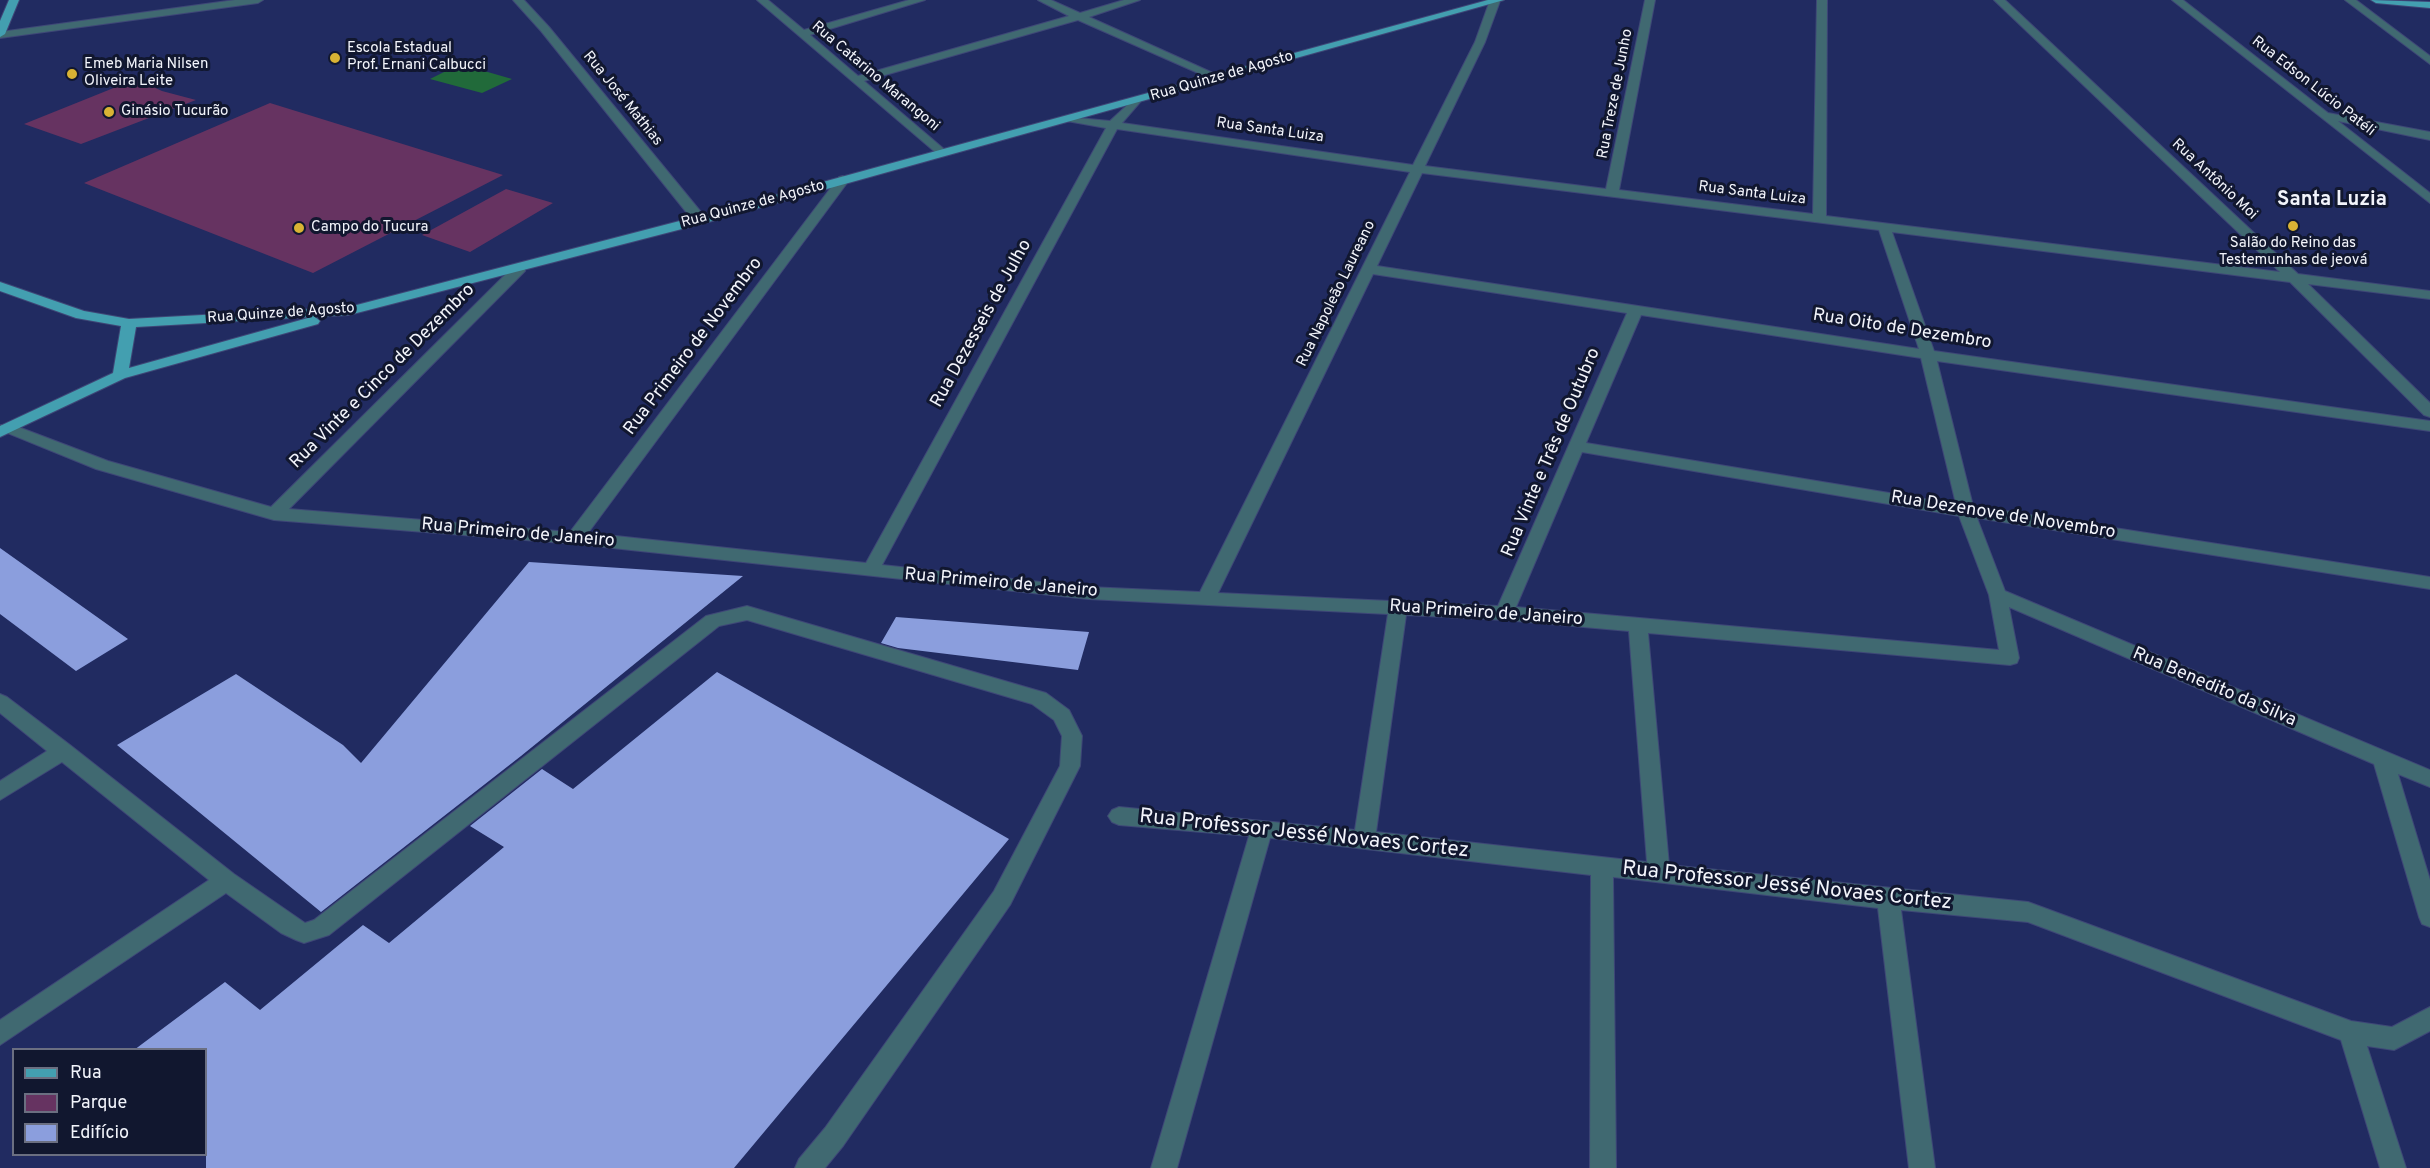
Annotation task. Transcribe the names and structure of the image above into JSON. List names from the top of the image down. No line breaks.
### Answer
{"streets":{"main road":["Rua Quinze de Agosto"],"street":["Rua Catarino Marangoni","Rua Edson Lúcio Patéli","Rua Treze de Junho","Rua José Mathias","Rua Santa Luiza","Rua Antônio Moi","Rua Napoleão Laureano","Rua Dezesseis de Julho","Rua Oito de Dezembro","Rua Primeiro de Novembro","Rua Vinte e Cinco de Dezembro","Rua Vinte e Três de Outubro","Rua Dezenove de Novembro","Rua Primeiro de Janeiro","Rua Benedito da Silva","Rua Professor Jessé Novaes Cortez"]},"crossings":[["Rua Catarino Marangoni","Rua Quinze de Agosto"],["Rua Quinze de Agosto","Rua José Mathias"],["Rua Quinze de Agosto","Rua Santa Luiza"],["Rua Quinze de Agosto","Rua Napoleão Laureano"],["Rua Quinze de Agosto","Rua Dezesseis de Julho"],["Rua Quinze de Agosto","Rua Primeiro de Novembro"],["Rua Quinze de Agosto","Rua Vinte e Cinco de Dezembro"],["Rua Treze de Junho","Rua Santa Luiza"],["Rua Santa Luiza","Rua Antônio Moi"],["Rua Santa Luiza","Rua Napoleão Laureano"],["Rua Santa Luiza","Rua Dezesseis de Julho"],["Rua Napoleão Laureano","Rua Oito de Dezembro"],["Rua Napoleão Laureano","Rua Primeiro de Janeiro"],["Rua Dezesseis de Julho","Rua Primeiro de Janeiro"],["Rua Oito de Dezembro","Rua Vinte e Três de Outubro"],["Rua Primeiro de Novembro","Rua Primeiro de Janeiro"],["Rua Vinte e Cinco de Dezembro","Rua Primeiro de Janeiro"],["Rua Vinte e Três de Outubro","Rua Dezenove de Novembro"],["Rua Vinte e Três de Outubro","Rua Primeiro de Janeiro"],["Rua Primeiro de Janeiro","Rua Benedito da Silva"]],"districts":["Santa Luzia"],"places":["Escola Estadual Prof. Ernani Calbucci","Emeb Maria Nilsen Oliveira Leite","Ginásio Tucurão","Salão do Reino das Testemunhas de jeová","Campo do Tucura"],"legend":["Rua","Parque","Edifício"]}
